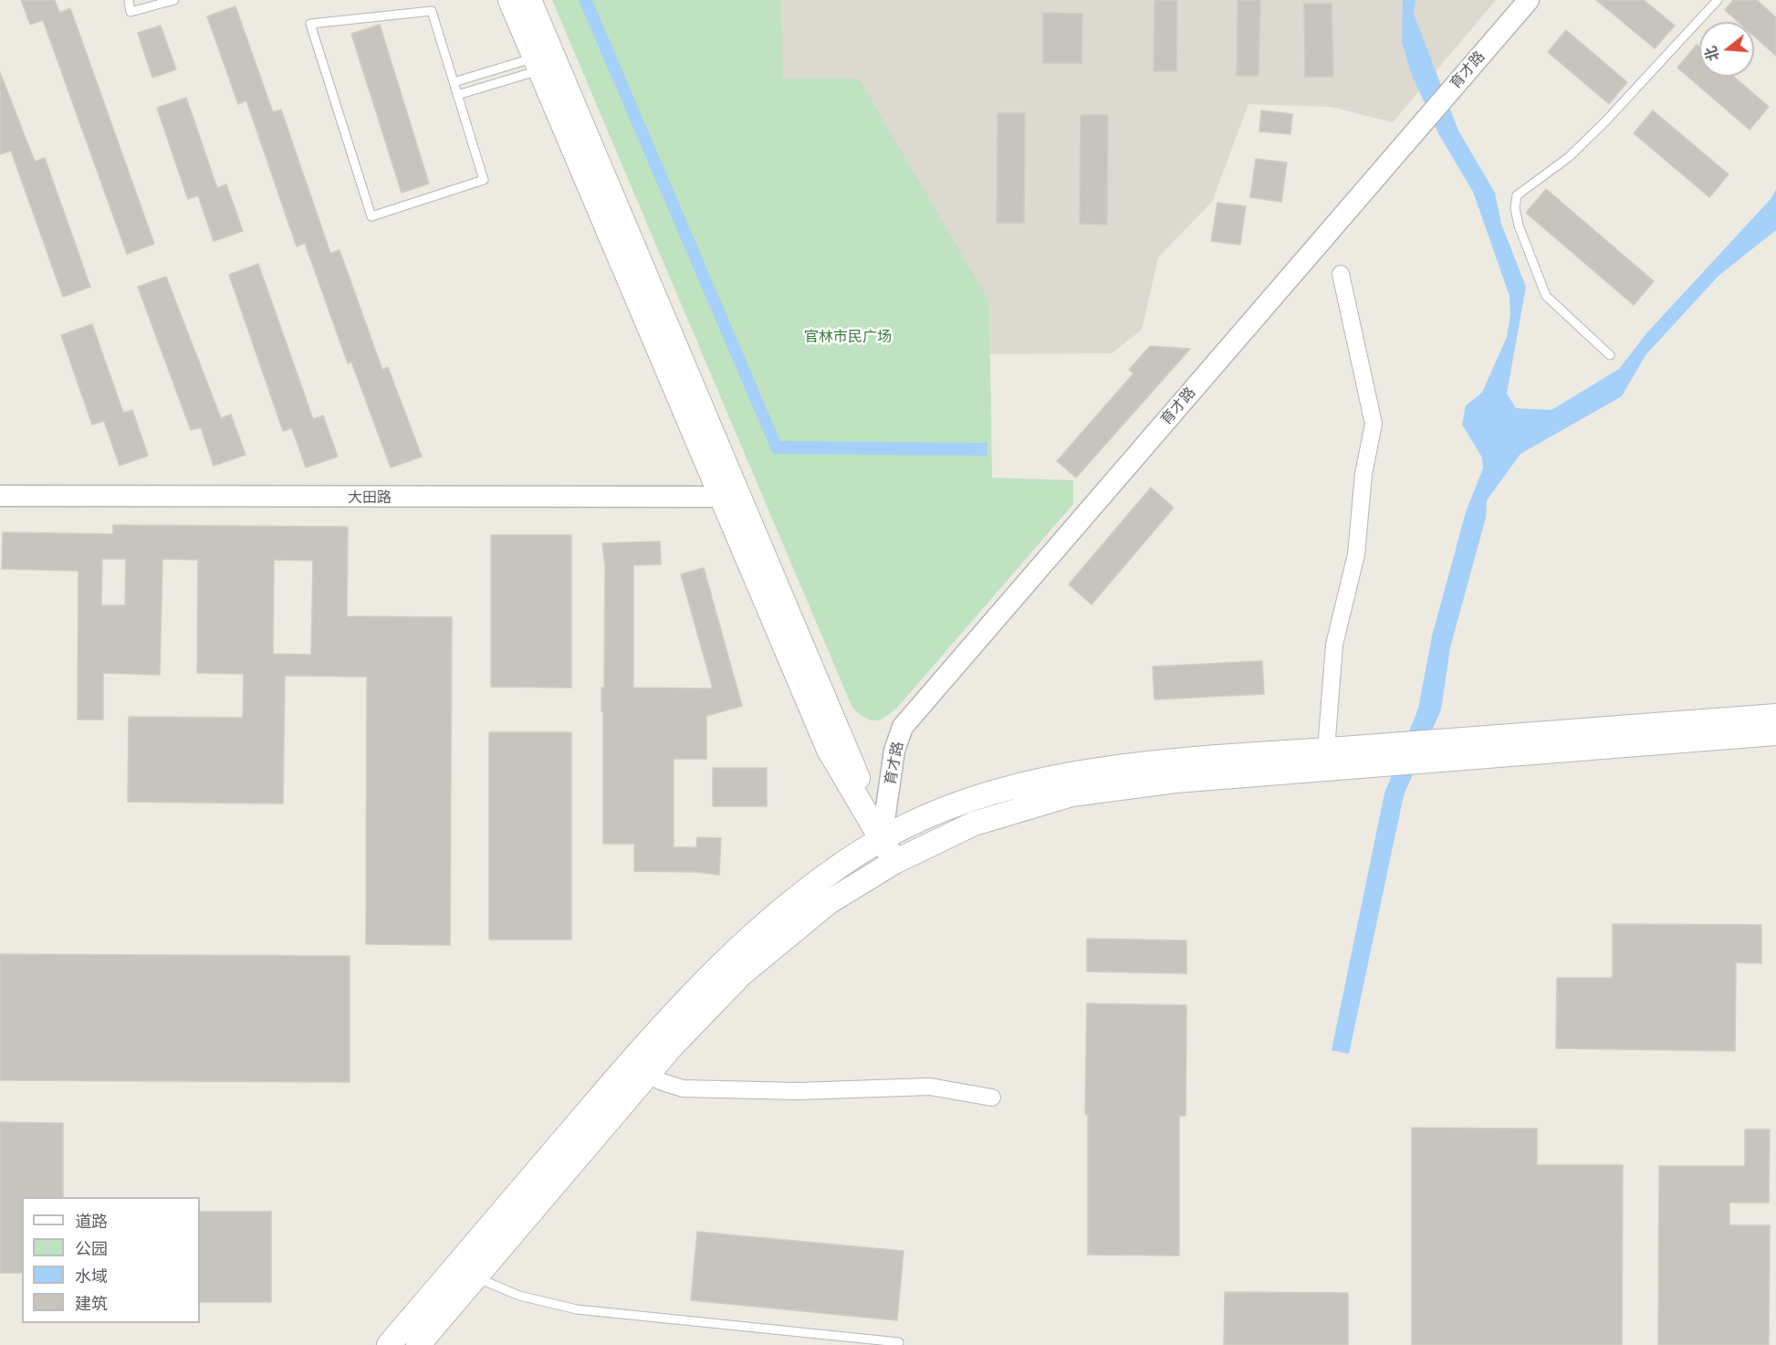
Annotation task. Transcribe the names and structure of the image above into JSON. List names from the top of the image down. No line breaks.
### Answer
{"streets":{"street":["育才路","大田路"]},"parks":["官林市民广场"],"legend":["道路","公园","水域","建筑"],"north":"left"}
